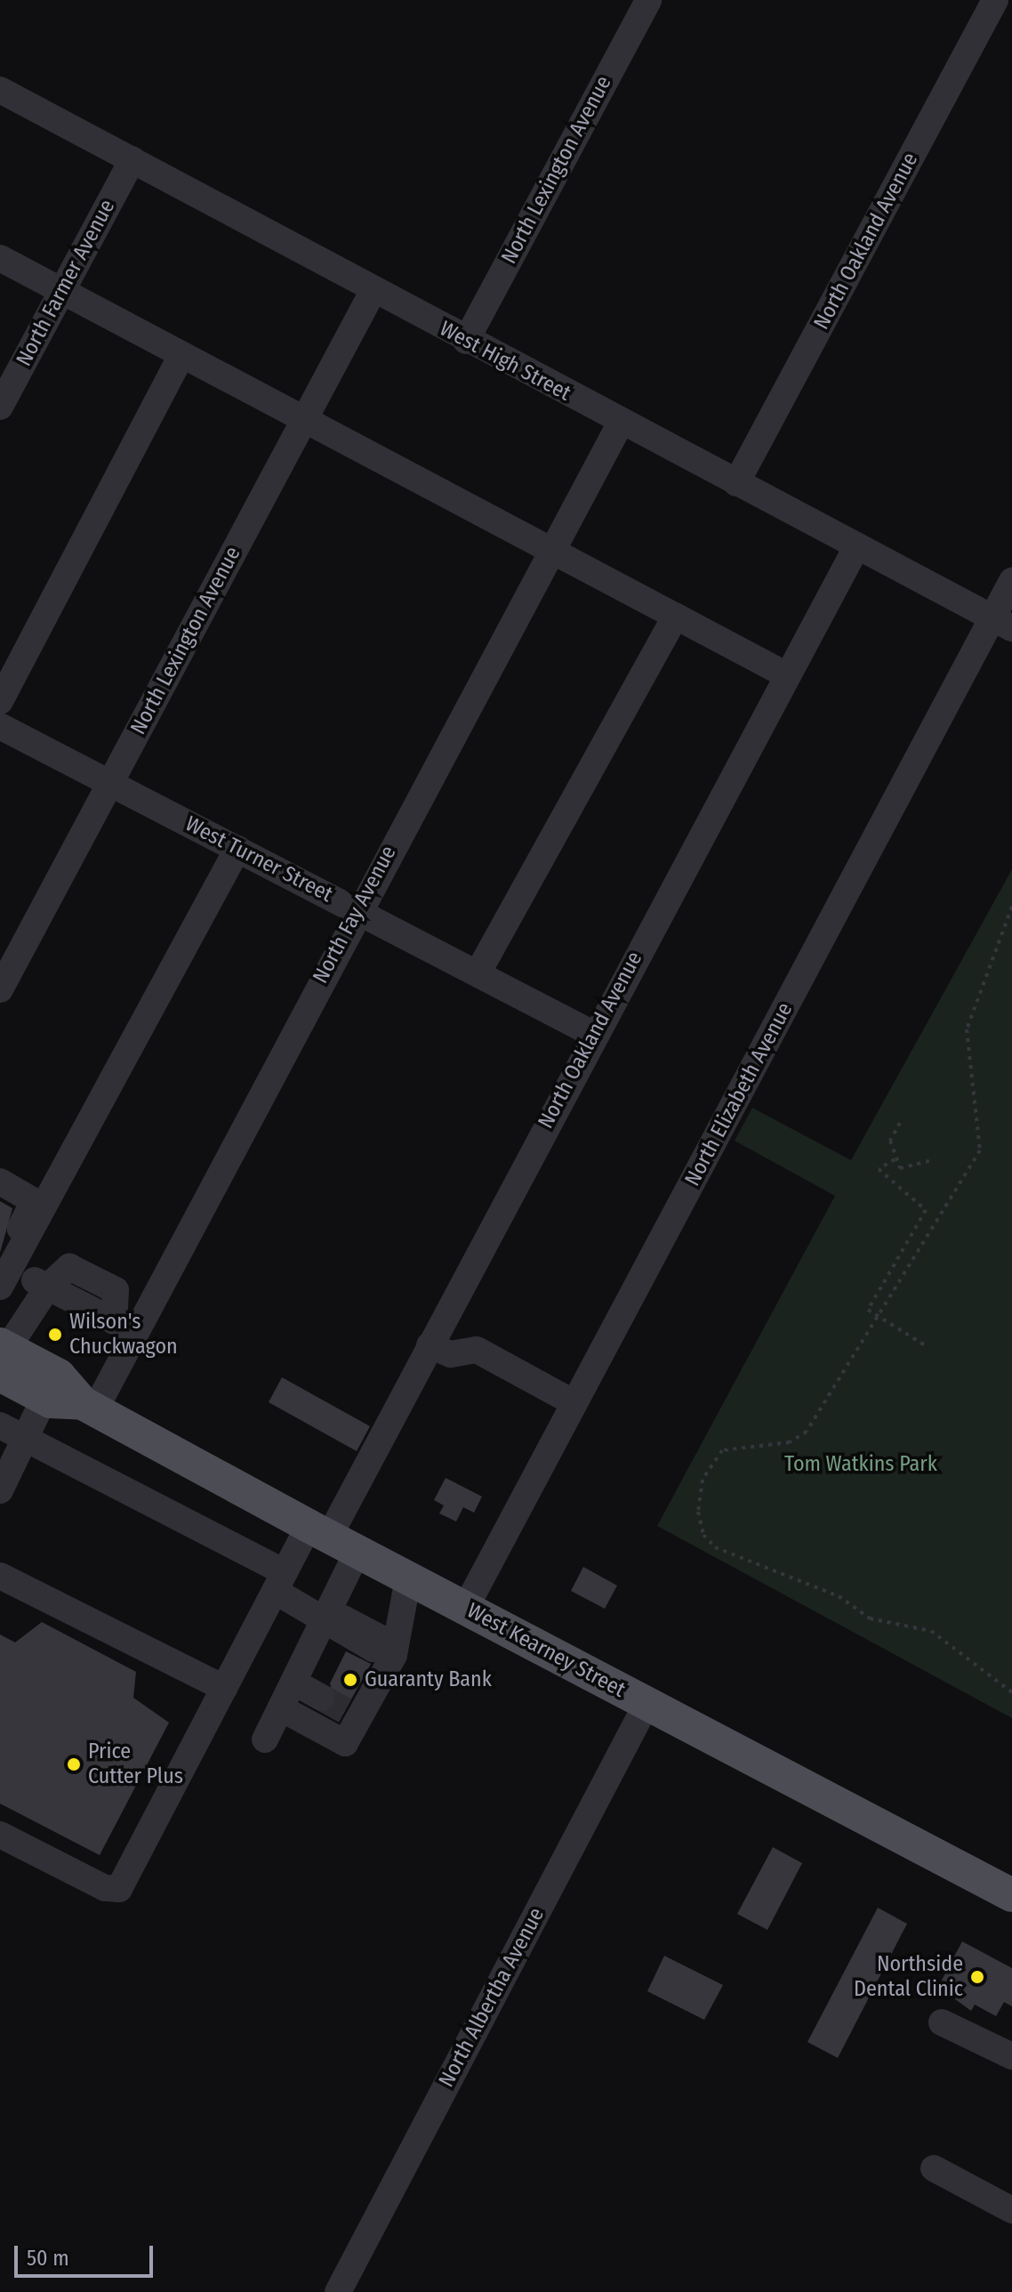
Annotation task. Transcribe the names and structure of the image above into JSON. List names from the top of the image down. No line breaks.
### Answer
{"streets":{"main road":["West Kearney Street"],"street":["North Lexington Avenue","North Oakland Avenue","North Farmer Avenue","West High Street","West Turner Street","North Fay Avenue","North Elizabeth Avenue","North Albertha Avenue"]},"crossings":[["North Lexington Avenue","West High Street"],["North Lexington Avenue","West Turner Street"],["North Oakland Avenue","West High Street"],["North Oakland Avenue","West Turner Street"],["North Oakland Avenue","West Kearney Street"],["North Farmer Avenue","West High Street"],["West High Street","North Fay Avenue"],["West High Street","North Elizabeth Avenue"],["West Turner Street","North Fay Avenue"],["North Fay Avenue","West Kearney Street"],["North Elizabeth Avenue","West Kearney Street"],["West Kearney Street","North Albertha Avenue"]],"parks":["Tom Watkins Park"],"places":["Wilson's Chuckwagon","Guaranty Bank","Price Cutter Plus","Northside Dental Clinic"],"scale_bar":"50 m"}
